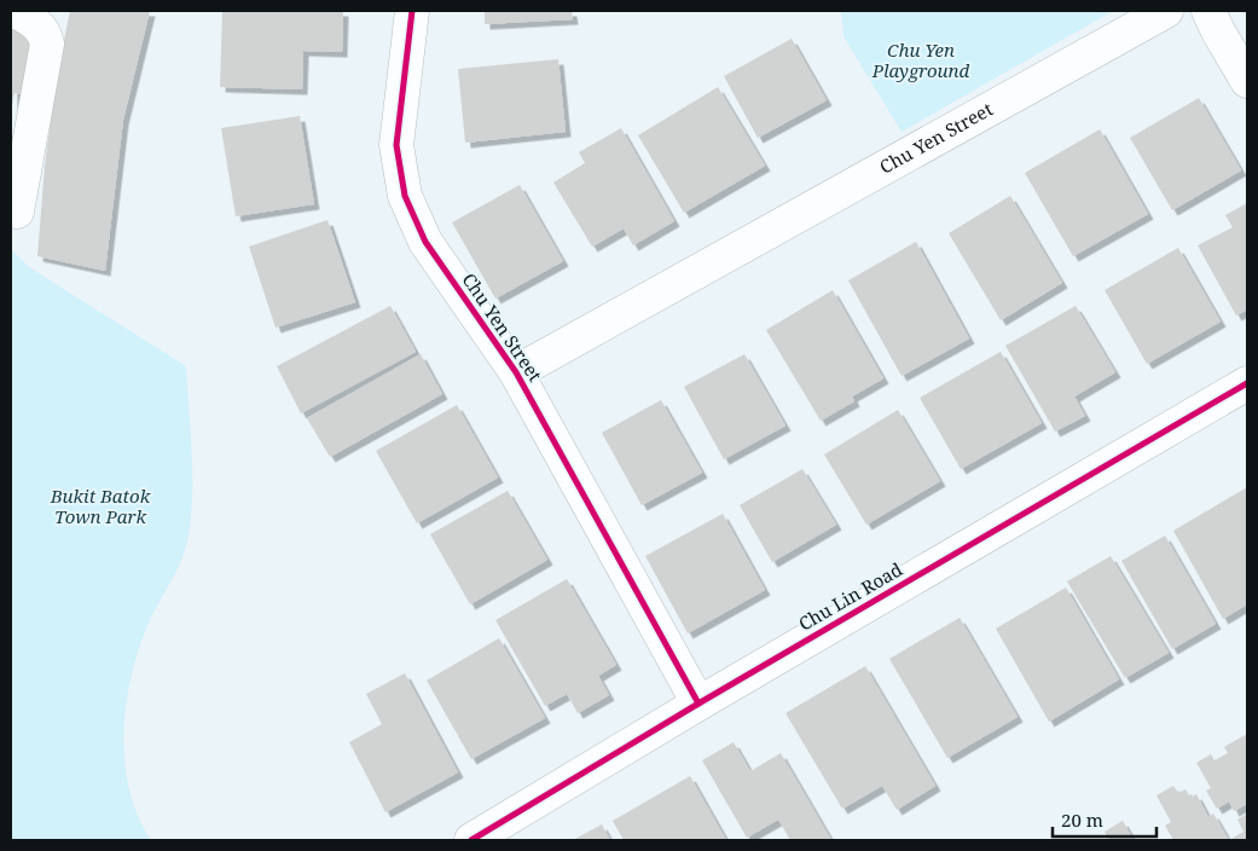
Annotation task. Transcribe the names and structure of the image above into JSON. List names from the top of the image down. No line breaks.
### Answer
{"streets":{"street":["Chu Yen Street","Chu Lin Road"]},"crossings":[["Chu Yen Street","Chu Lin Road"]],"parks":["Chu Yen Playground","Bukit Batok Town Park"],"scale_bar":"20 m"}
